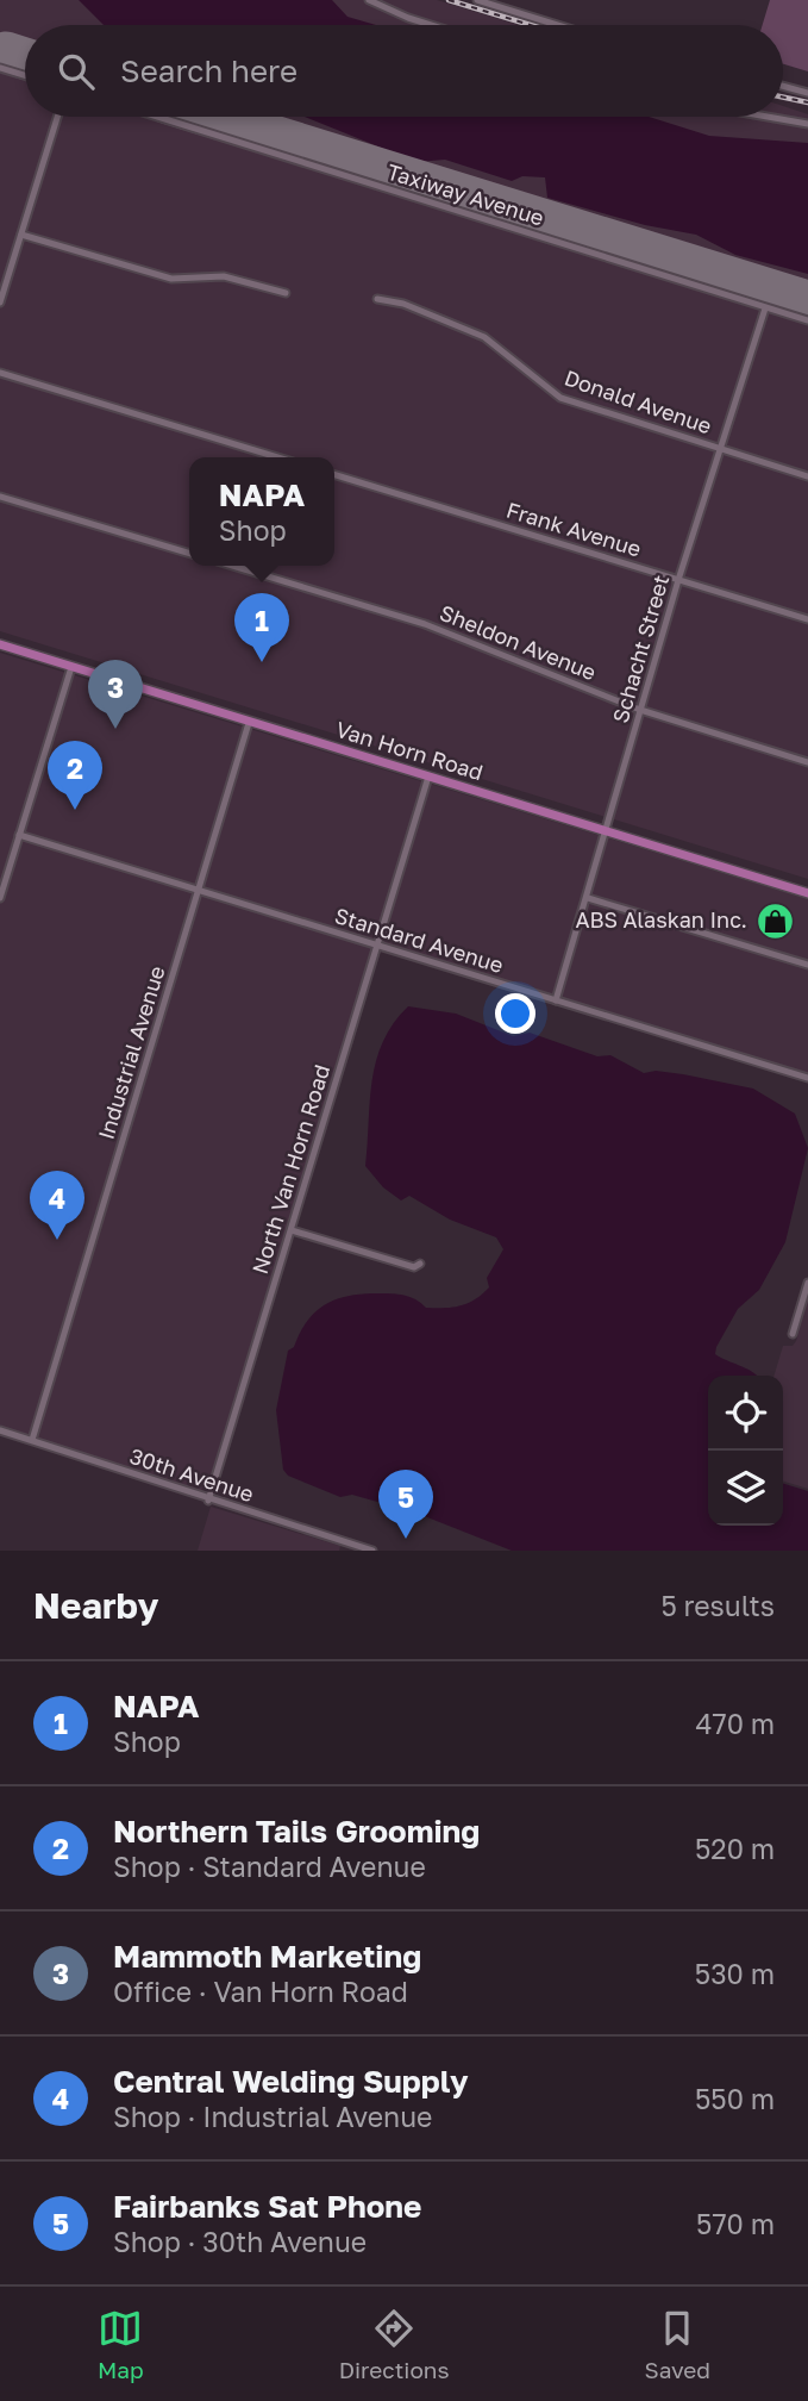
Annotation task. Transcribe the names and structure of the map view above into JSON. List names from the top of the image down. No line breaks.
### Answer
{"streets":{"main road":["Van Horn Road"],"street":["Taxiway Avenue","Donald Avenue","Frank Avenue","Sheldon Avenue","Schacht Street","Standard Avenue","Industrial Avenue","North Van Horn Road","30th Avenue"]},"crossings":[["Taxiway Avenue","Schacht Street"],["Donald Avenue","Schacht Street"],["Frank Avenue","Schacht Street"],["Sheldon Avenue","Schacht Street"],["Schacht Street","Van Horn Road"],["Schacht Street","Standard Avenue"],["Van Horn Road","Industrial Avenue"],["Van Horn Road","North Van Horn Road"],["Standard Avenue","Industrial Avenue"],["Standard Avenue","North Van Horn Road"],["Industrial Avenue","30th Avenue"],["North Van Horn Road","30th Avenue"]],"places":{"shop":["ABS Alaskan Inc."]},"page":{"search":"Search here","popup":["NAPA","Shop"],"pins":["1","3","2","4","5"],"heading":["Nearby","5 results"],"list":[{"mark":"1","name":"NAPA","note":"Shop","value":"470 m"},{"mark":"2","name":"Northern Tails Grooming","note":"Shop · Standard Avenue","value":"520 m"},{"mark":"3","name":"Mammoth Marketing","note":"Office · Van Horn Road","value":"530 m"},{"mark":"4","name":"Central Welding Supply","note":"Shop · Industrial Avenue","value":"550 m"},{"mark":"5","name":"Fairbanks Sat Phone","note":"Shop · 30th Avenue","value":"570 m"}],"nav":["Map","Directions","Saved"]}}
